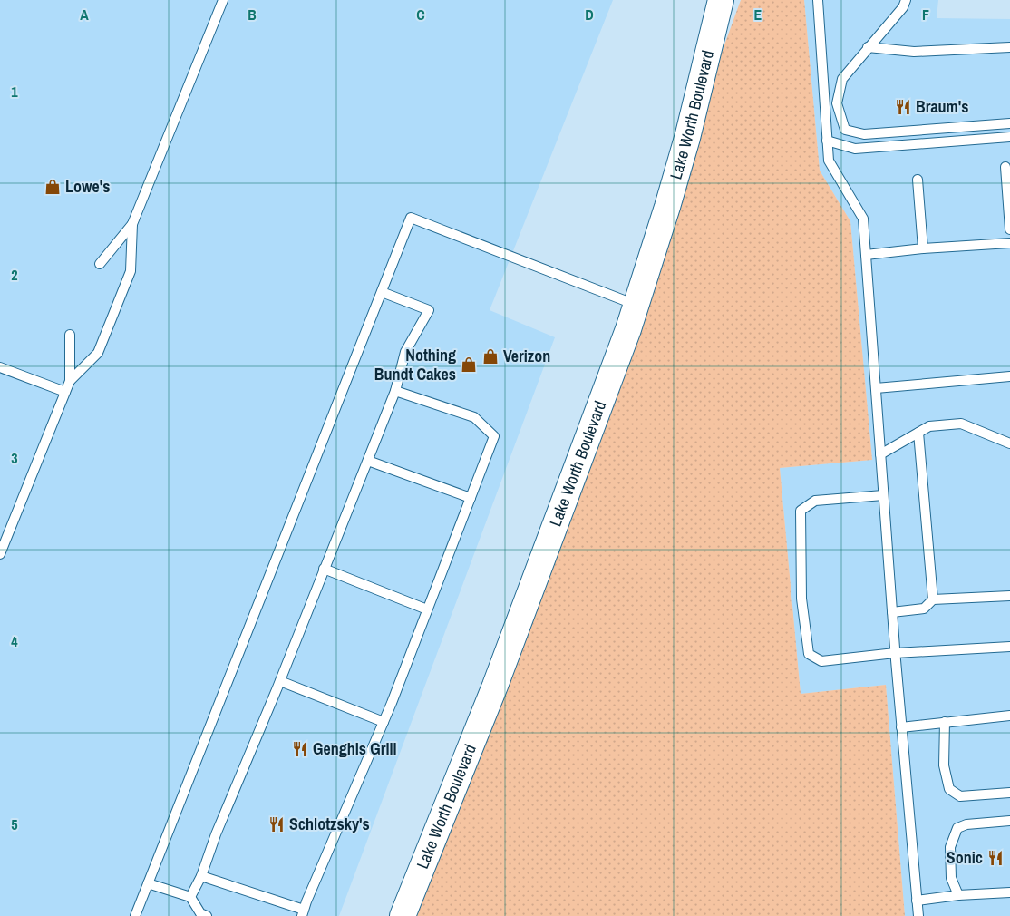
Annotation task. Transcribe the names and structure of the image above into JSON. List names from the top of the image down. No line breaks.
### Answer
{"streets":{"main road":["Lake Worth Boulevard"]},"places":{"restaurant":["Braum's","Genghis Grill","Schlotzsky's","Sonic"],"shop":["Lowe's","Verizon","Nothing Bundt Cakes"]},"grid":{"columns":["A","B","C","D","E","F"],"rows":["1","2","3","4","5"]}}
